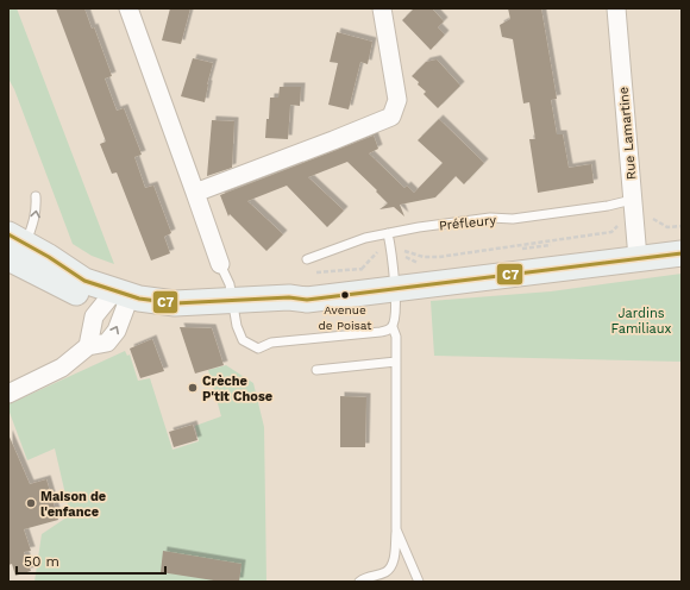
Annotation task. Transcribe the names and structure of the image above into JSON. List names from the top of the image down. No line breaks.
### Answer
{"streets":{"street":["Rue Lamartine"],"lane":["Préfleury"]},"crossings":[["Rue Lamartine","Préfleury"]],"parks":["Jardins Familiaux"],"places":["Avenue de Poisat","Crèche P'tit Chose","Maison de l'enfance"],"lines":["transit line C7"],"scale_bar":"50 m"}
